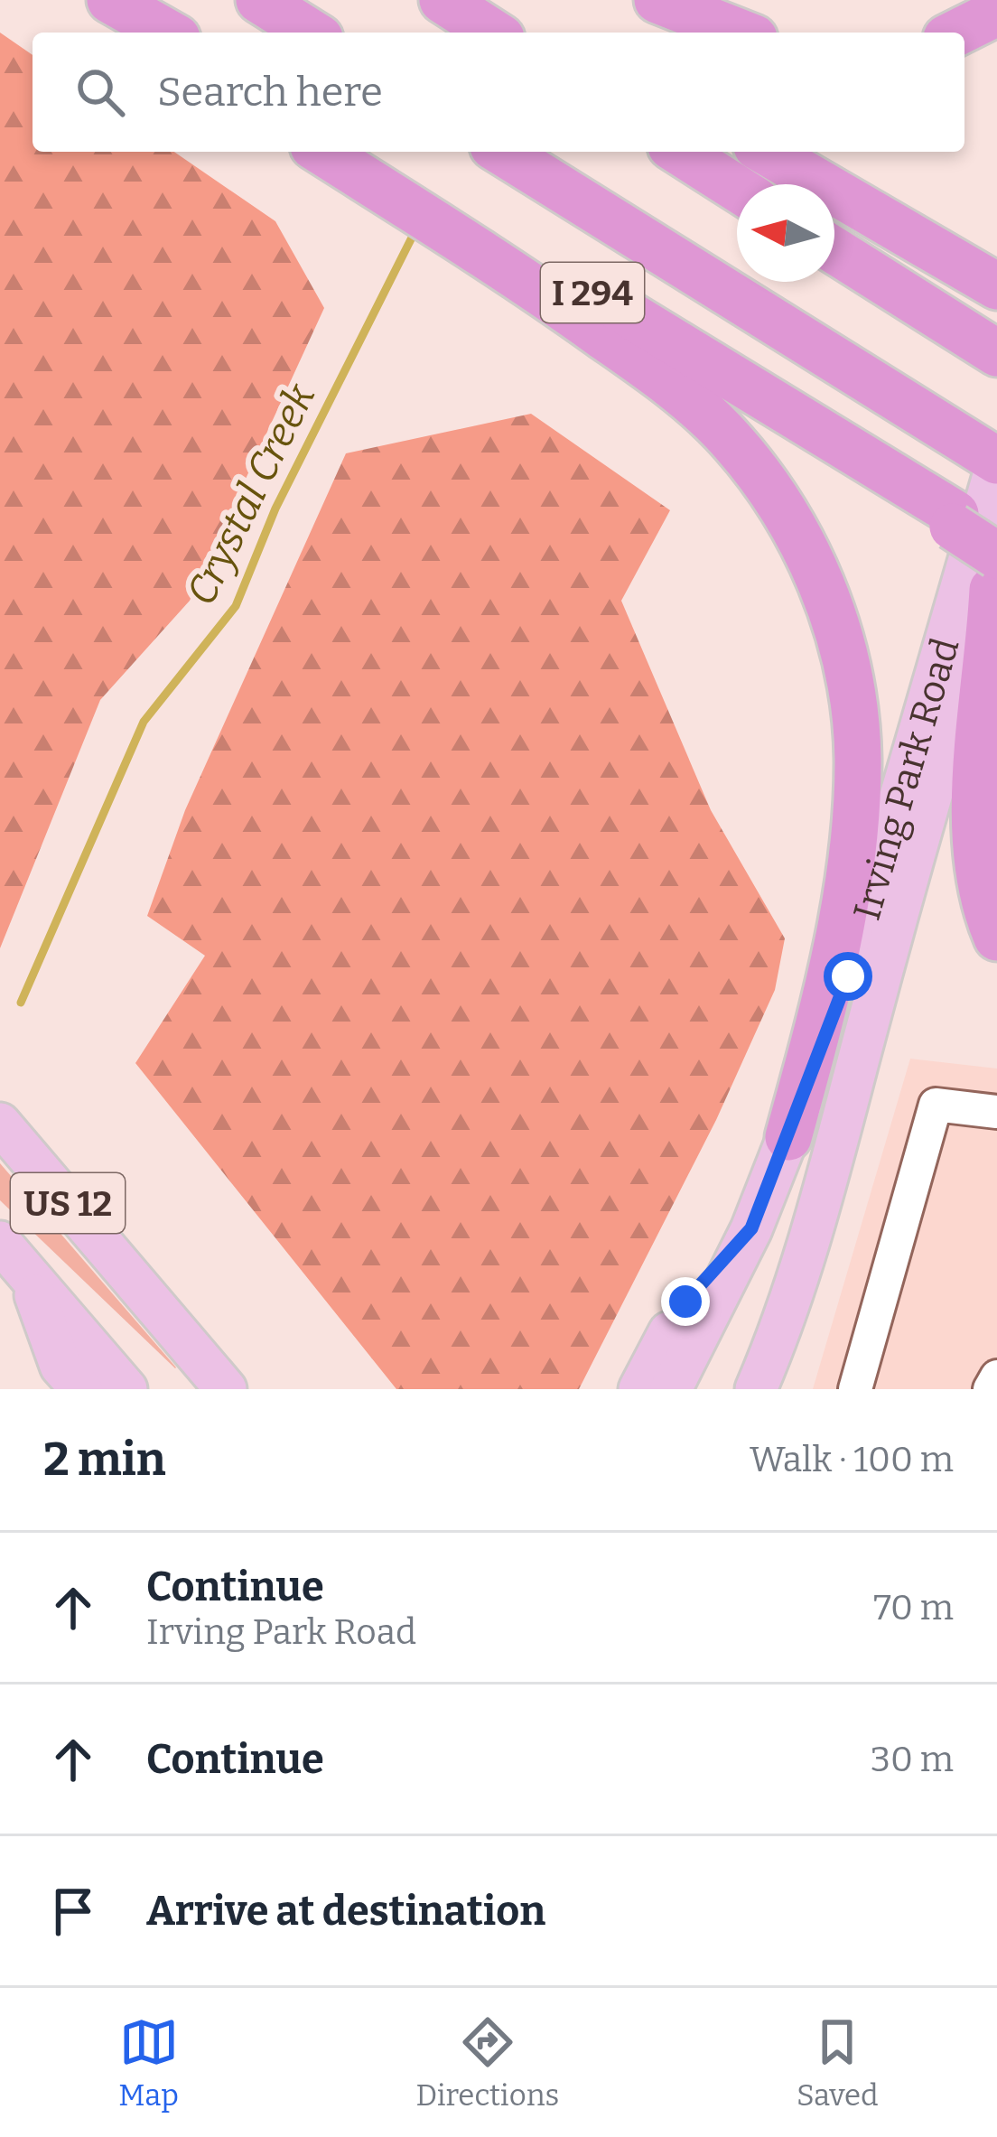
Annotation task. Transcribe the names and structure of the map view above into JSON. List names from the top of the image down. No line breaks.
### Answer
{"streets":{"highway":["I 294"],"main road":["Irving Park Road","US 12"]},"crossings":[["I 294","Irving Park Road"]],"water":["Crystal Creek"],"north":"left","page":{"search":"Search here","heading":["2 min","Walk · 100 m"],"list":[["Continue","Irving Park Road","70 m"],["Continue","30 m"],"Arrive at destination"],"nav":["Map","Directions","Saved"]}}
